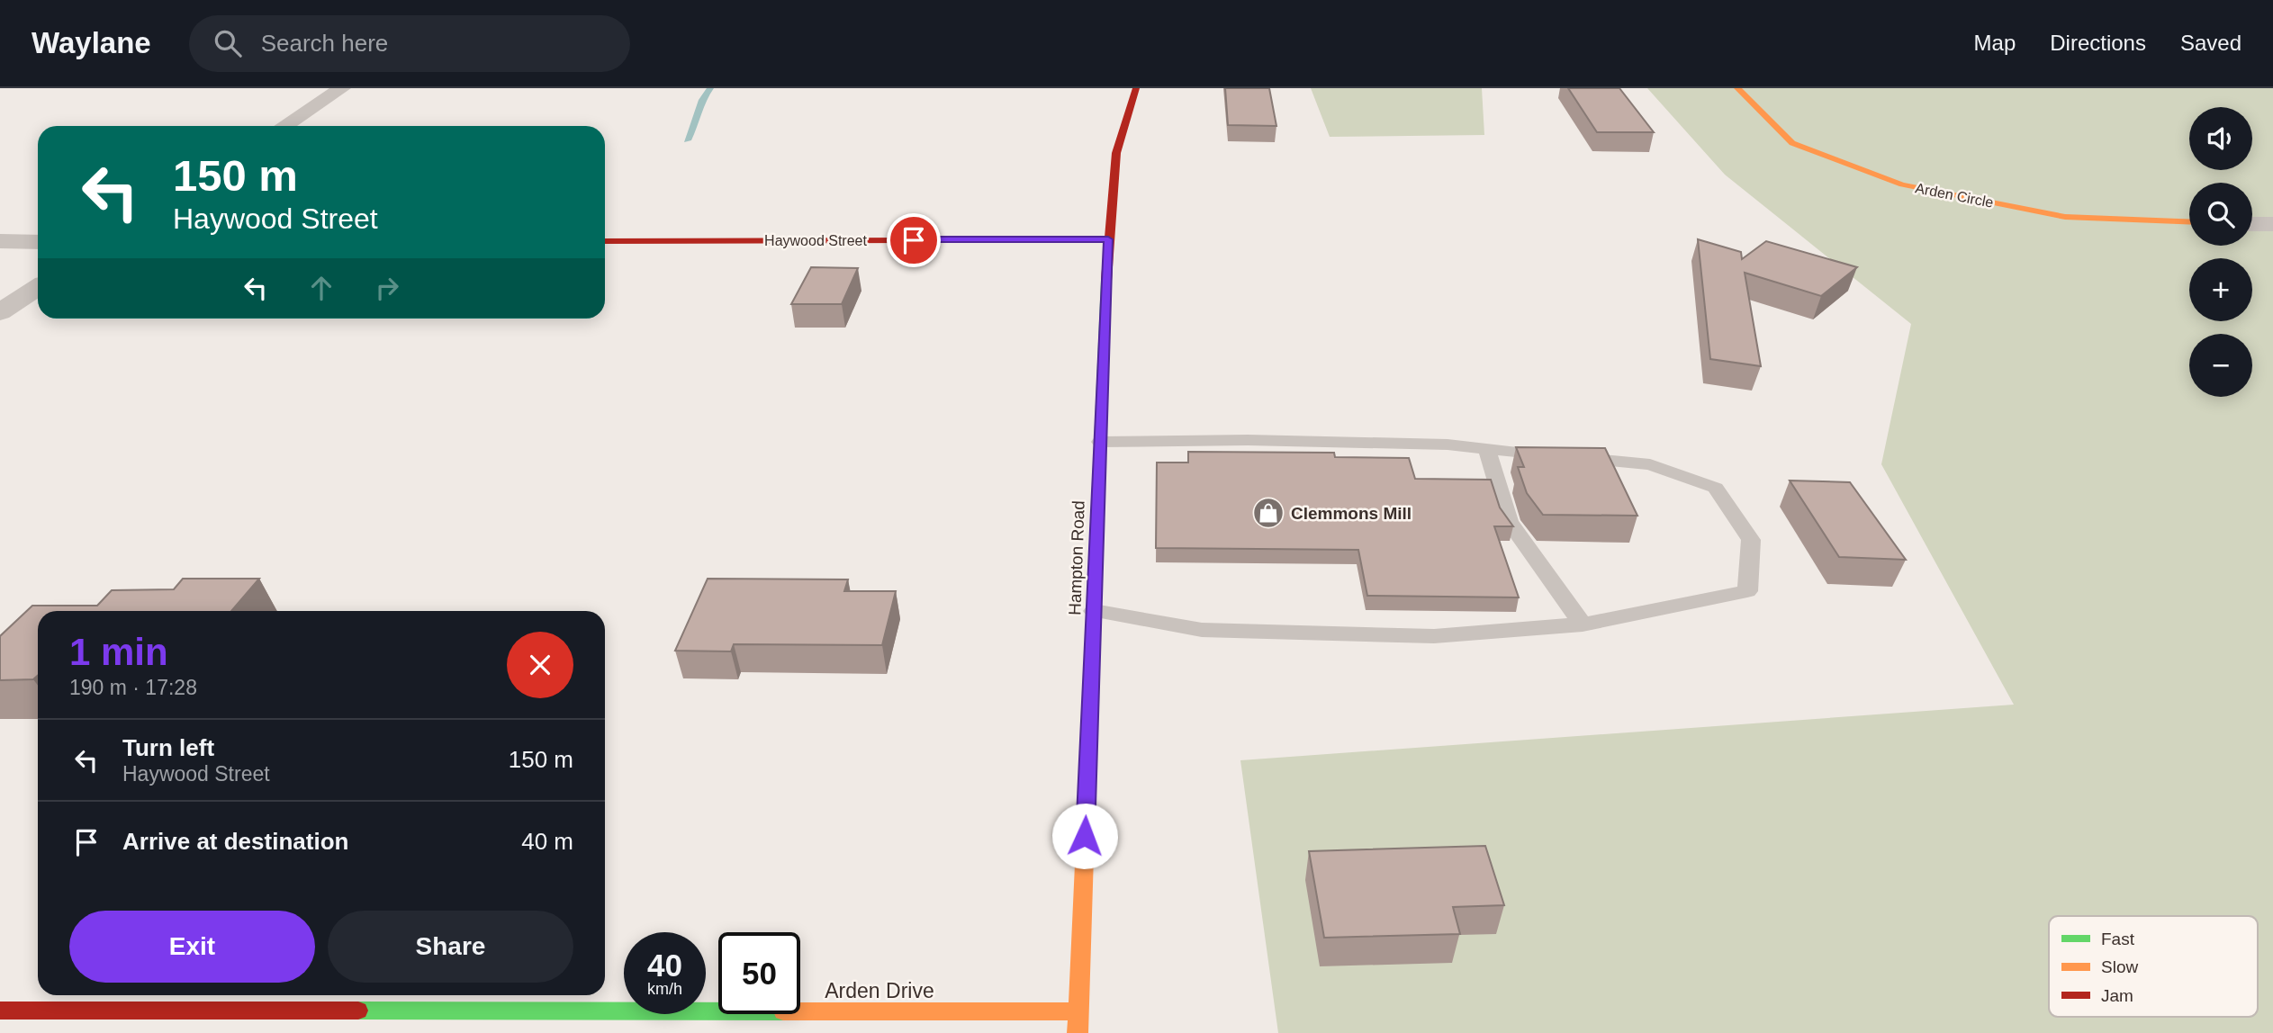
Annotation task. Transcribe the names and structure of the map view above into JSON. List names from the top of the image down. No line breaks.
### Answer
{"streets":{"street":["Arden Circle","Haywood Street","Hampton Road","Arden Drive"]},"crossings":[["Haywood Street","Hampton Road"],["Hampton Road","Arden Drive"]],"places":{"shop":["Clemmons Mill"]},"legend":["Fast","Slow","Jam"],"page":{"header":"Waylane","search":"Search here","nav":["Map","Directions","Saved"],"map_buttons":["+","−"],"turn":["150 m","Haywood Street"],"heading":["1 min","190 m · 17:28"],"list":[{"name":"Turn left","note":"Haywood Street","value":"150 m"},{"name":"Arrive at destination","value":"40 m"}],"buttons":["Exit","Share"],"speed":"40 km/h","limit":"50"}}
